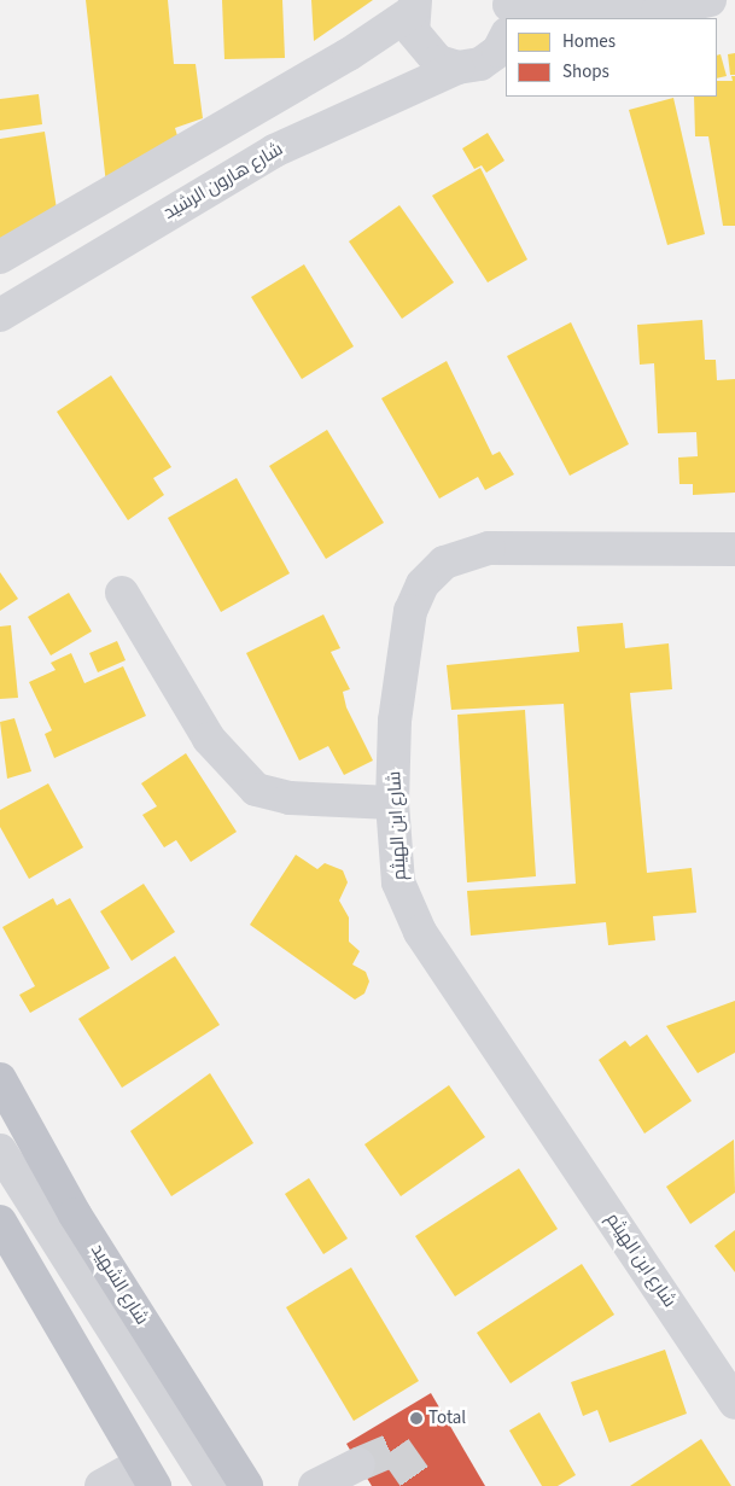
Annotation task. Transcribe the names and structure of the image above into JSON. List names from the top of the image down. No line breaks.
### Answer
{"streets":{"highway":["شارع الشهيد"],"street":["شارع هارون الرشيد","شارع ابن الهيثم"]},"places":["Total"],"legend":["Homes","Shops"]}
